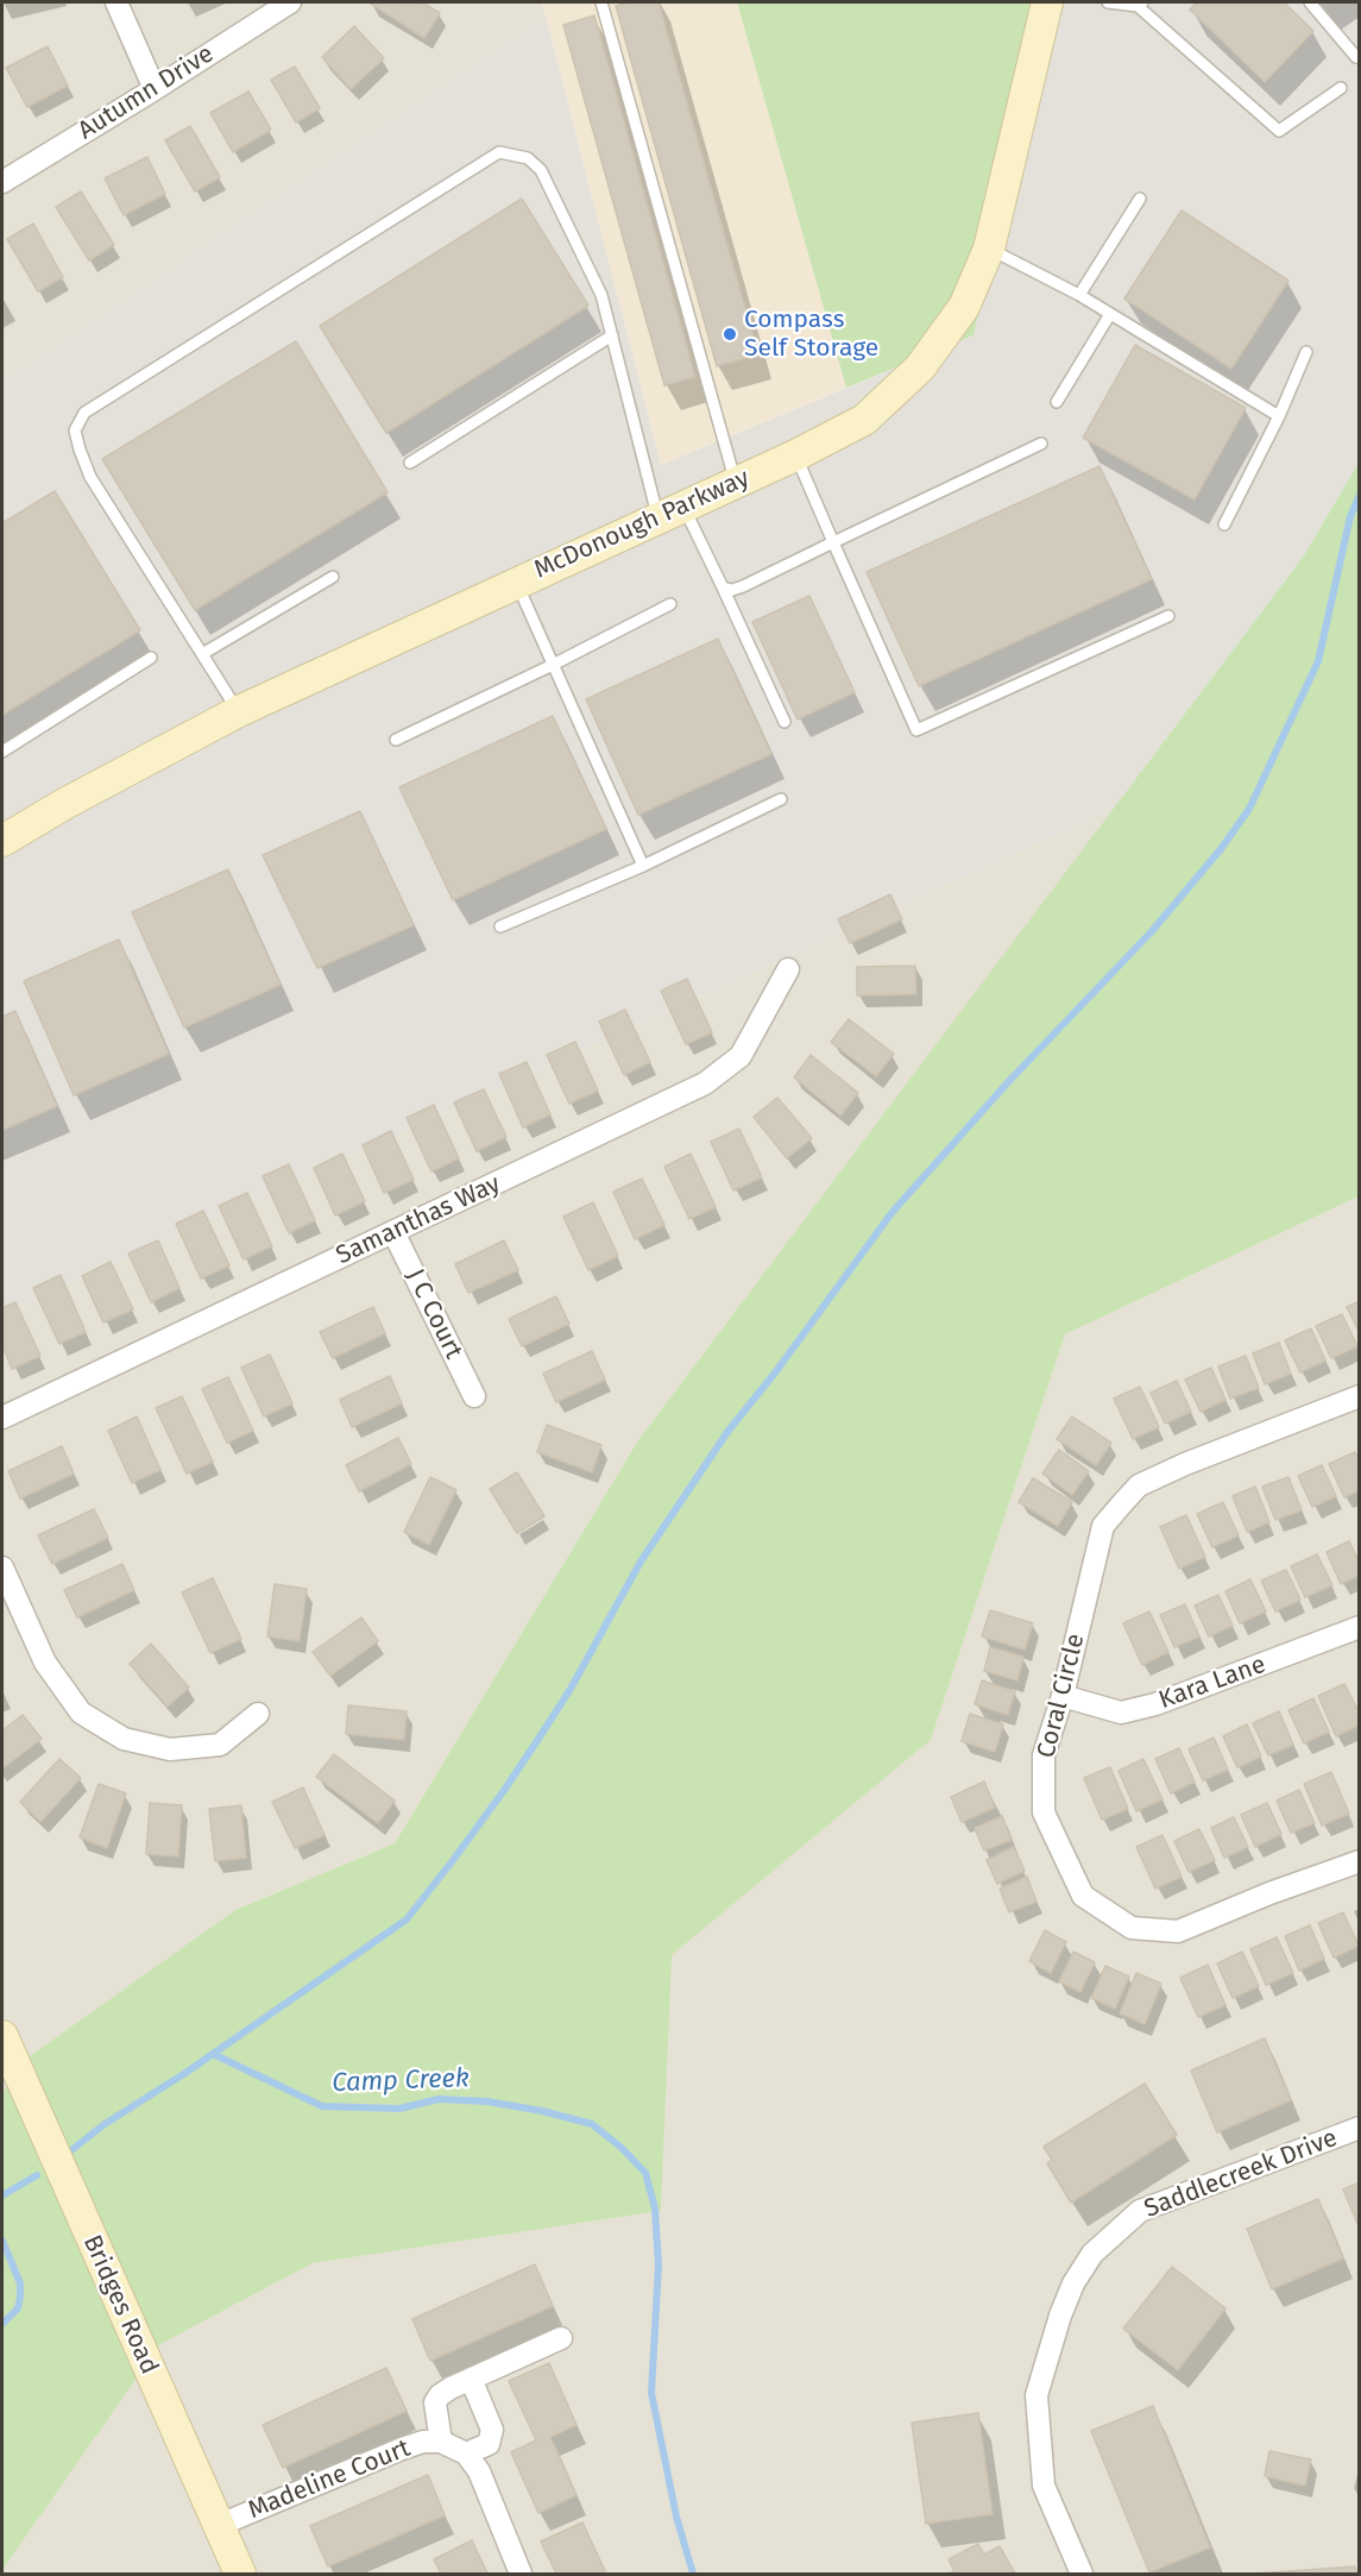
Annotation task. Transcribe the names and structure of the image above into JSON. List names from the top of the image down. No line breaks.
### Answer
{"streets":{"street":["Autumn Drive","McDonough Parkway","Samanthas Way","J C Court","Kara Lane","Coral Circle","Saddlecreek Drive","Bridges Road","Madeline Court"]},"crossings":[["Samanthas Way","J C Court"],["Kara Lane","Coral Circle"],["Bridges Road","Madeline Court"]],"water":["Camp Creek"],"places":["Compass Self Storage"]}
